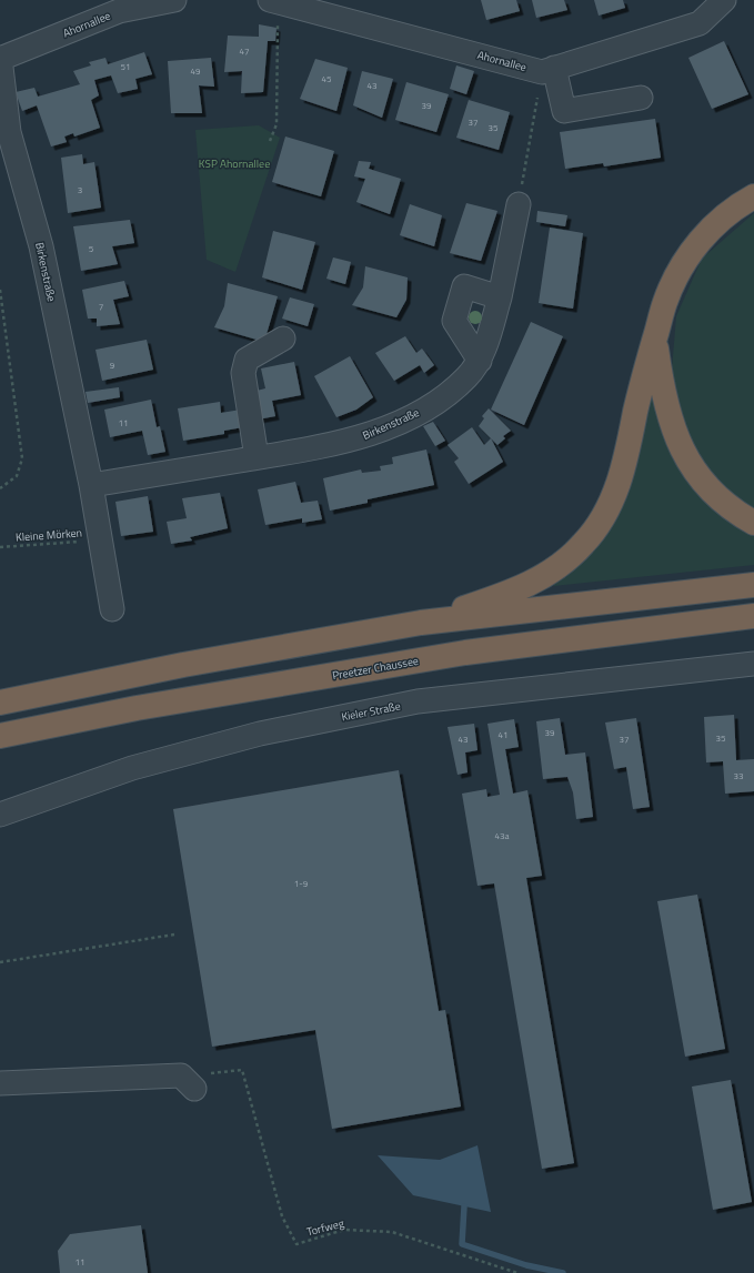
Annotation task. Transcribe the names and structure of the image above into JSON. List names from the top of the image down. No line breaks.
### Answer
{"streets":{"highway":["Preetzer Chaussee"],"street":["Ahornallee","Birkenstraße","Kieler Straße"],"path":["Kleine Mörken","Torfweg"]},"crossings":[["Ahornallee","Birkenstraße"],["Birkenstraße","Kleine Mörken"]],"parks":["KSP Ahornallee"],"house_numbers":["47","51","49","45","43","39","37","35","3","5","7","9","11","39","41","35","43","37","33","43a","1-9","11"]}
